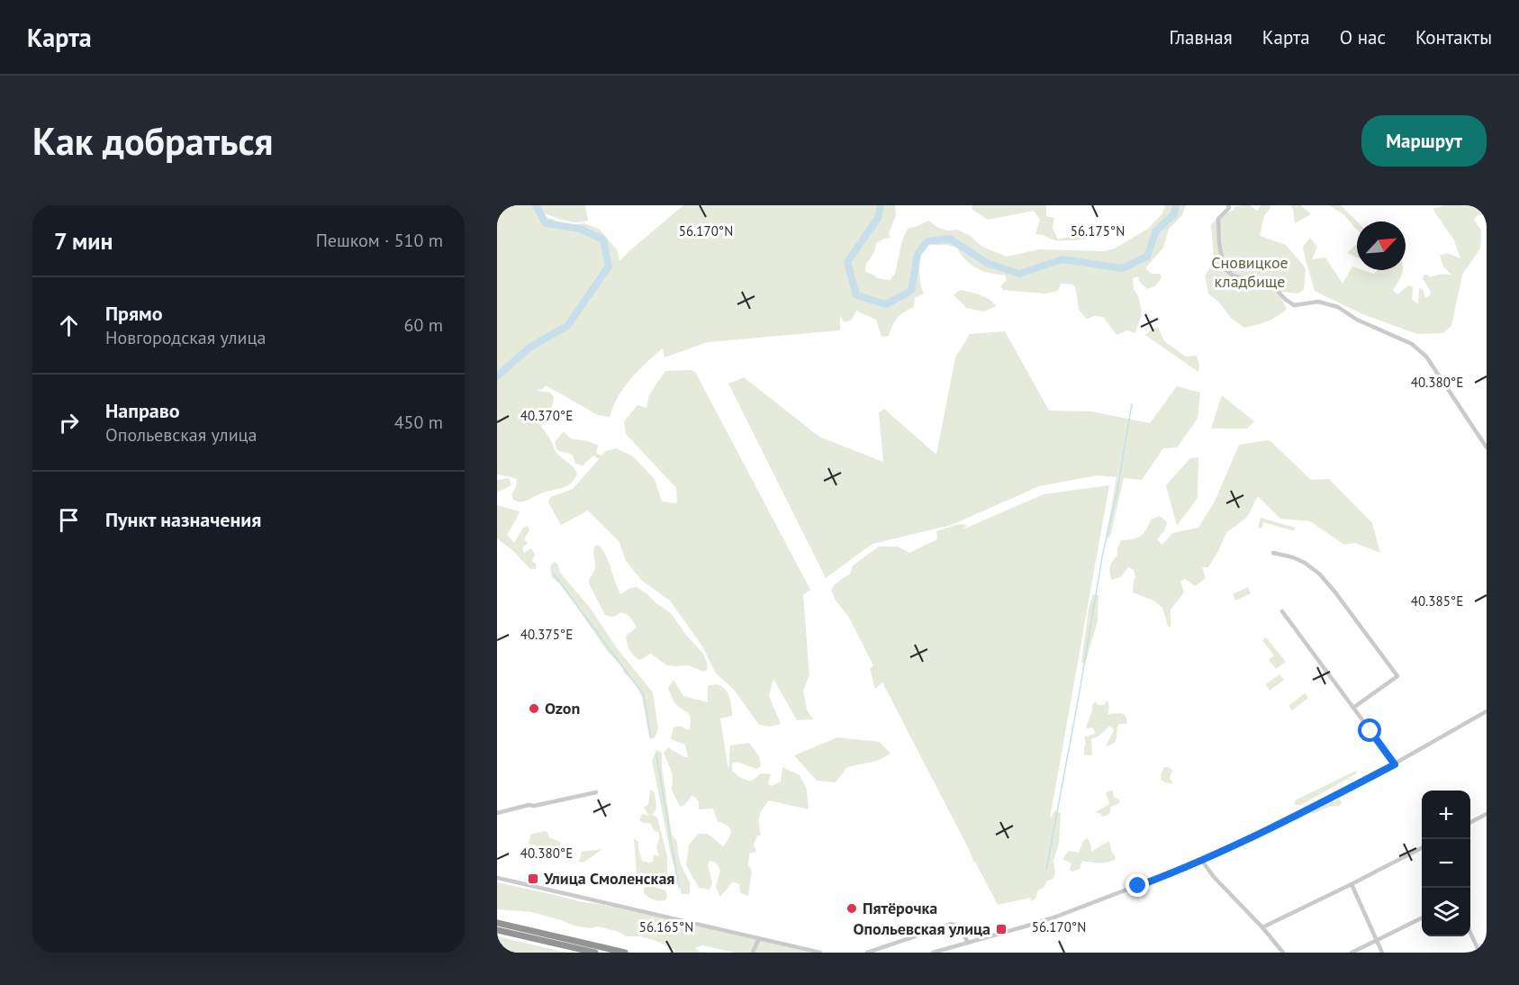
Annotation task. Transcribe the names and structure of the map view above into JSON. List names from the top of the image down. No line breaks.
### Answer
{"parks":["Сновицкое кладбище"],"places":{"other":["Ozon","Пятёрочка"],"transit":["Улица Смоленская","Опольевская улица"]},"north":"top right","page":{"header":"Карта","nav":["Главная","Карта","О нас","Контакты"],"buttons":"Маршрут","title":"Как добраться","heading":["7 мин","Пешком · 510 m"],"list":[["Прямо","Новгородская улица","60 m"],["Направо","Опольевская улица","450 m"],"Пункт назначения"],"map_buttons":["+","−"]},"coordinates":["56.170°N","56.175°N","40.380°E","40.370°E","40.385°E","40.375°E","56.165°N"]}
